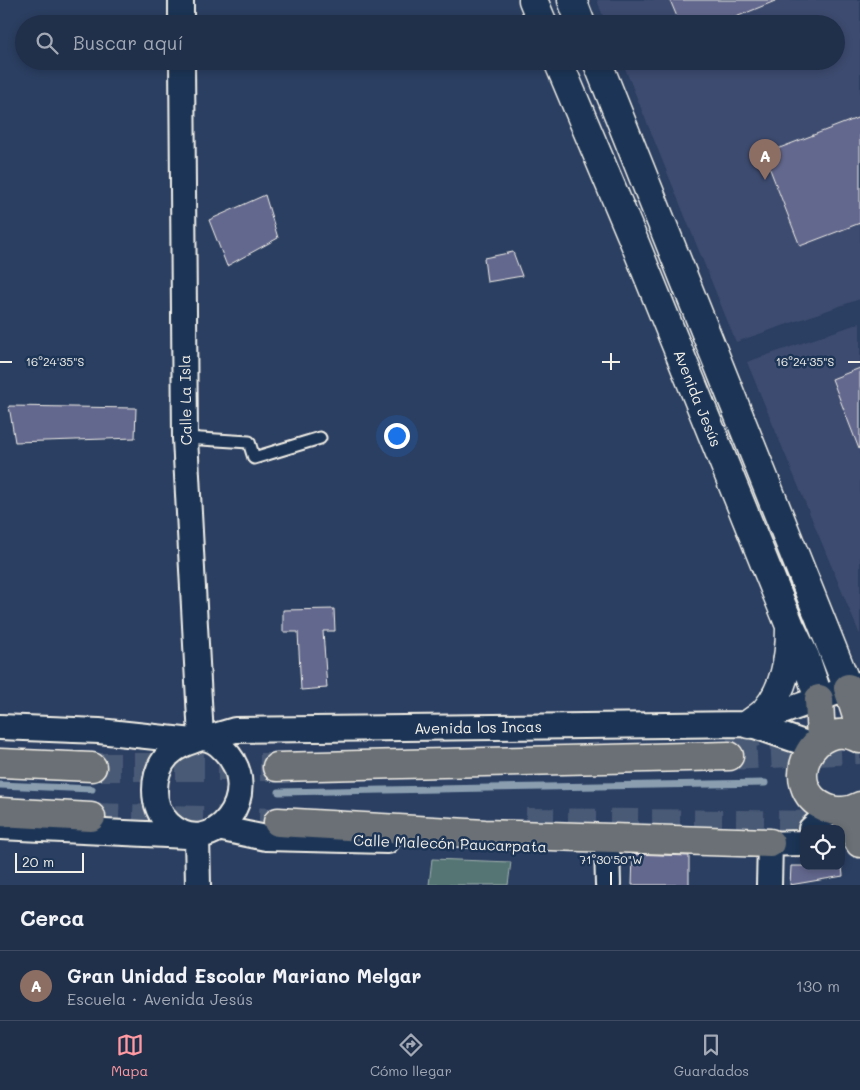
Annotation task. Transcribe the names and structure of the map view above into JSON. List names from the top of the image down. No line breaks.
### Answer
{"streets":{"main road":["Avenida Jesús"],"street":["Calle La Isla","Avenida los Incas","Calle Malecón Paucarpata"]},"crossings":[["Avenida Jesús","Avenida los Incas"],["Calle La Isla","Avenida los Incas"],["Calle La Isla","Calle Malecón Paucarpata"],["Avenida los Incas","Calle Malecón Paucarpata"]],"scale_bar":"20 m","page":{"search":"Buscar aquí","pins":"A","scale":"20 m","heading":"Cerca","list":[{"mark":"A","name":"Gran Unidad Escolar Mariano Melgar","note":"Escuela · Avenida Jesús","value":"130 m"}],"nav":["Mapa","Cómo llegar","Guardados"]},"coordinates":["16°24'35\"S","71°30'50\"W"]}
